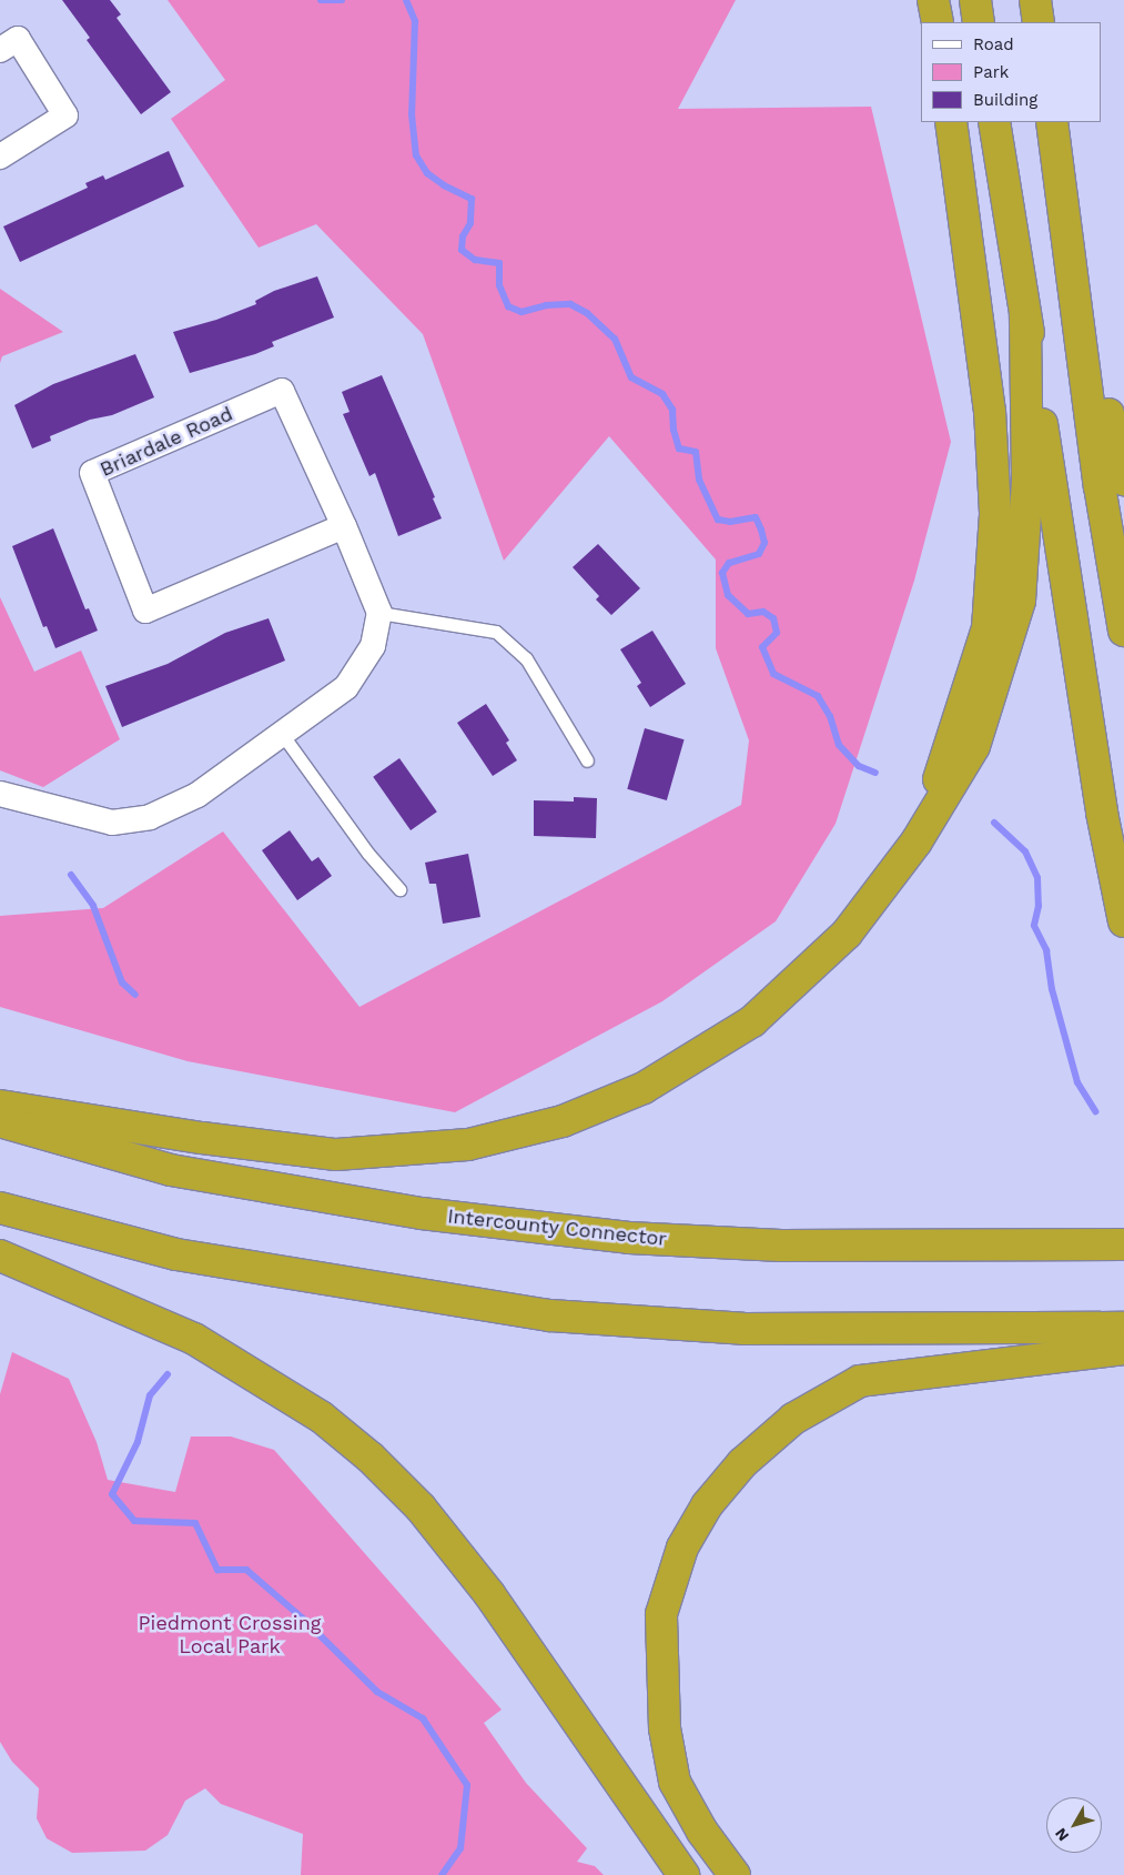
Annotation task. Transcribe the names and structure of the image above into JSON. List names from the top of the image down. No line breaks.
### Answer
{"streets":{"highway":["Intercounty Connector"],"street":["Briardale Road"]},"parks":["Piedmont Crossing Local Park"],"legend":["Road","Park","Building"],"north":"bottom left"}
